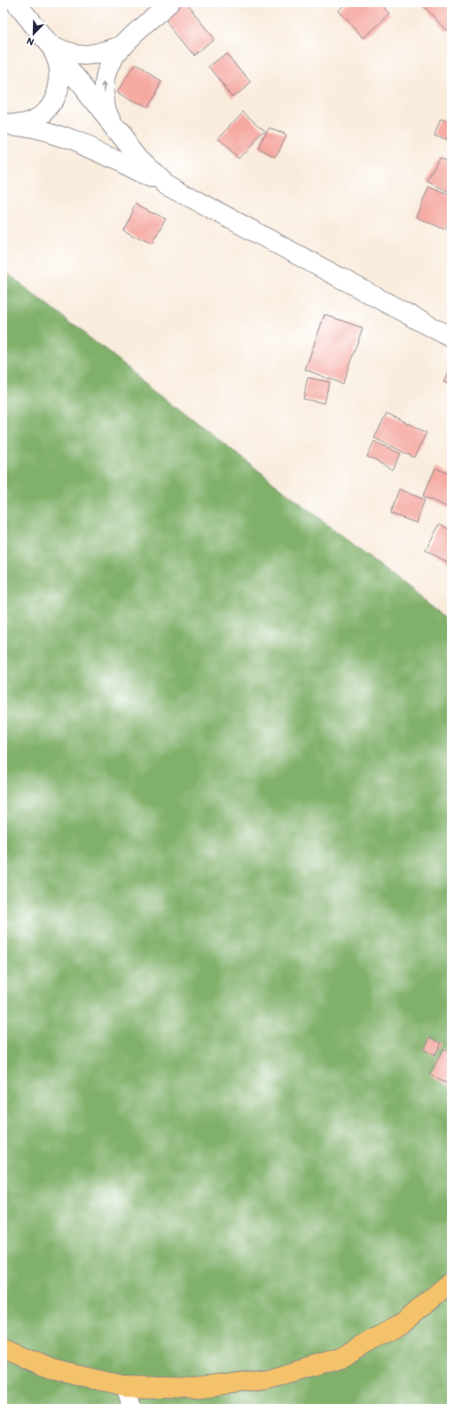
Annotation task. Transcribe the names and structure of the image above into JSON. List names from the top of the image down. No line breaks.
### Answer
{"north":"bottom left"}
